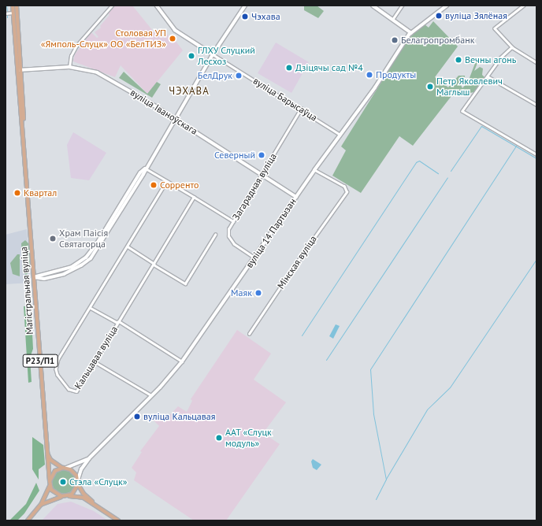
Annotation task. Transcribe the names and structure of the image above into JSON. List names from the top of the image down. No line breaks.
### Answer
{"streets":{"main road":["вуліца Іваноўскага","вуліца 14 Партызан","Магістральная вуліца","Р23/П1"],"street":["вуліца Барысаўца","Загарадная вуліца","Мінская вуліца","Кальцавая вуліца"]},"crossings":[["вуліца Барысаўца","Загарадная вуліца"],["вуліца Барысаўца","вуліца 14 Партызан"],["вуліца Іваноўскага","Загарадная вуліца"],["вуліца Іваноўскага","вуліца 14 Партызан"],["вуліца Іваноўскага","Магістральная вуліца"],["Загарадная вуліца","вуліца 14 Партызан"],["вуліца 14 Партызан","Мінская вуліца"],["вуліца 14 Партызан","Р23/П1"],["Магістральная вуліца","Р23/П1"]],"districts":["ЧЭХАВА"],"places":["вуліца Зялёная","Чэхава","Столовая УП «Ямполь-Слуцк» ОО «БелТИЗ»","Белагропромбанк","ГЛХУ Слуцкий Лесхоз","Вечны агонь","Дзіцячы сад №4","Продукты","БелДрук","Петр Яковлевич Маглыш","Северный","Сорренто","Квартал","Храм Паісія Святагорца","Маяк","вуліца Кальцавая","ААТ «Слуцк модуль»","Стэла «Слуцк»"]}
